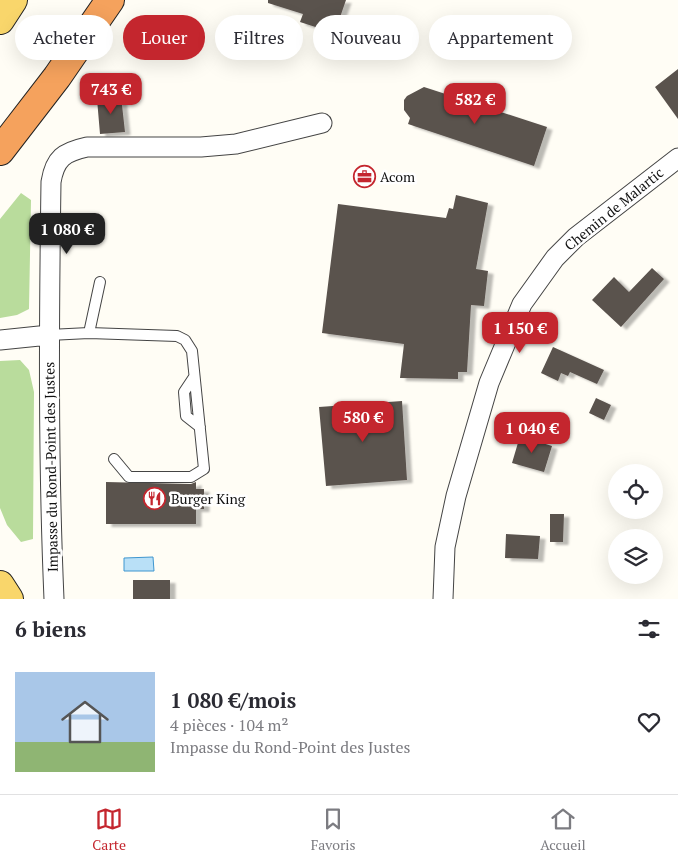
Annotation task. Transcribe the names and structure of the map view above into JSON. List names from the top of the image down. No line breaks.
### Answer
{"streets":{"street":["Chemin de Malartic","Impasse du Rond-Point des Justes"]},"places":{"office":["Acom"],"restaurant":["Burger King"]},"page":{"chip":["Acheter","Louer","Filtres","Nouveau","Appartement"],"price":["743 €","582 €","1 080 €","1 150 €","580 €","1 040 €"],"heading":"6 biens","list":[{"name":"1 080 €/mois","note":"4 pièces · 104 m² · Impasse du Rond-Point des Justes"}],"tabs":["Carte","Favoris","Accueil"]}}
